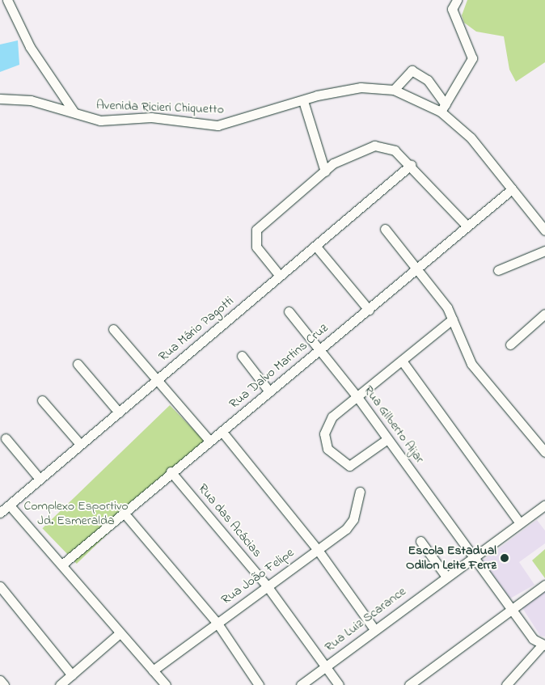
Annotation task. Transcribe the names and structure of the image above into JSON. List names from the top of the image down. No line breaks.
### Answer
{"streets":{"street":["Avenida Ricieri Chiquetto","Rua Mário Pagotti","Rua Dalvo Martins Cruz","Rua Gilberto Aijar","Rua das Acácias","Rua João Felipe","Rua Luiz Scarance"]},"crossings":[["Avenida Ricieri Chiquetto","Rua Dalvo Martins Cruz"],["Rua Dalvo Martins Cruz","Rua Gilberto Aijar"],["Rua Dalvo Martins Cruz","Rua das Acácias"],["Rua Gilberto Aijar","Rua Luiz Scarance"],["Rua das Acácias","Rua João Felipe"],["Rua das Acácias","Rua Luiz Scarance"]],"parks":["Complexo Esportivo Jd. Esmeralda"],"places":["Escola Estadual Odilon Leite Ferrz"]}
